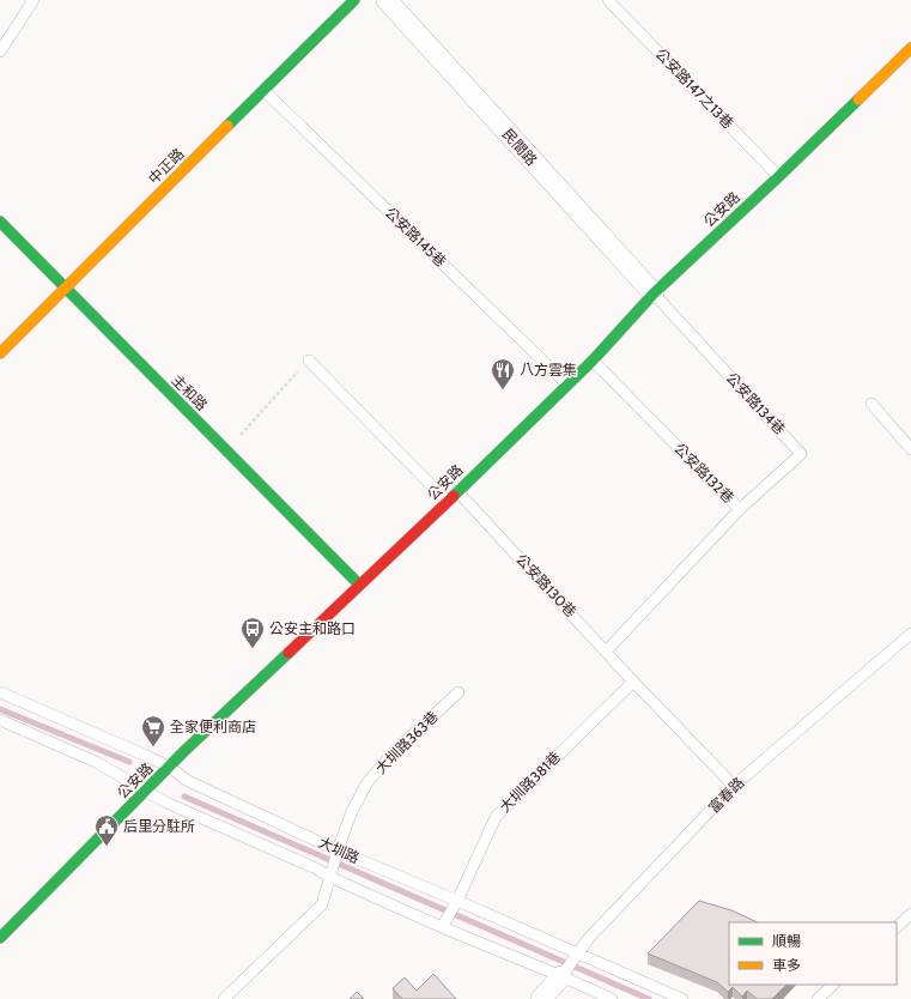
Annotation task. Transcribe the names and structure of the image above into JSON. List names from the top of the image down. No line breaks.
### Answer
{"streets":{"main road":["中正路","公安路","主和路"],"street":["民間路"],"lane":["公安路147之13巷","公安路145巷","公安路134巷","公安路132巷","公安路130巷","大圳路363巷","大圳路381巷","富春路","大圳路"]},"crossings":[["公安路147之13巷","公安路"],["民間路","公安路"],["民間路","公安路134巷"],["中正路","公安路145巷"],["中正路","主和路"],["公安路","公安路145巷"],["公安路","主和路"],["公安路","公安路134巷"],["公安路","公安路132巷"],["公安路","公安路130巷"],["公安路","大圳路"],["公安路134巷","公安路132巷"],["公安路132巷","公安路130巷"],["公安路130巷","大圳路381巷"],["公安路130巷","富春路"],["大圳路363巷","大圳路"],["大圳路381巷","大圳路"],["富春路","大圳路"]],"places":{"restaurant":["八方雲集"],"bus stop":["公安主和路口"],"supermarket":["全家便利商店"],"public building":["后里分駐所"]},"legend":["順暢","車多"]}
